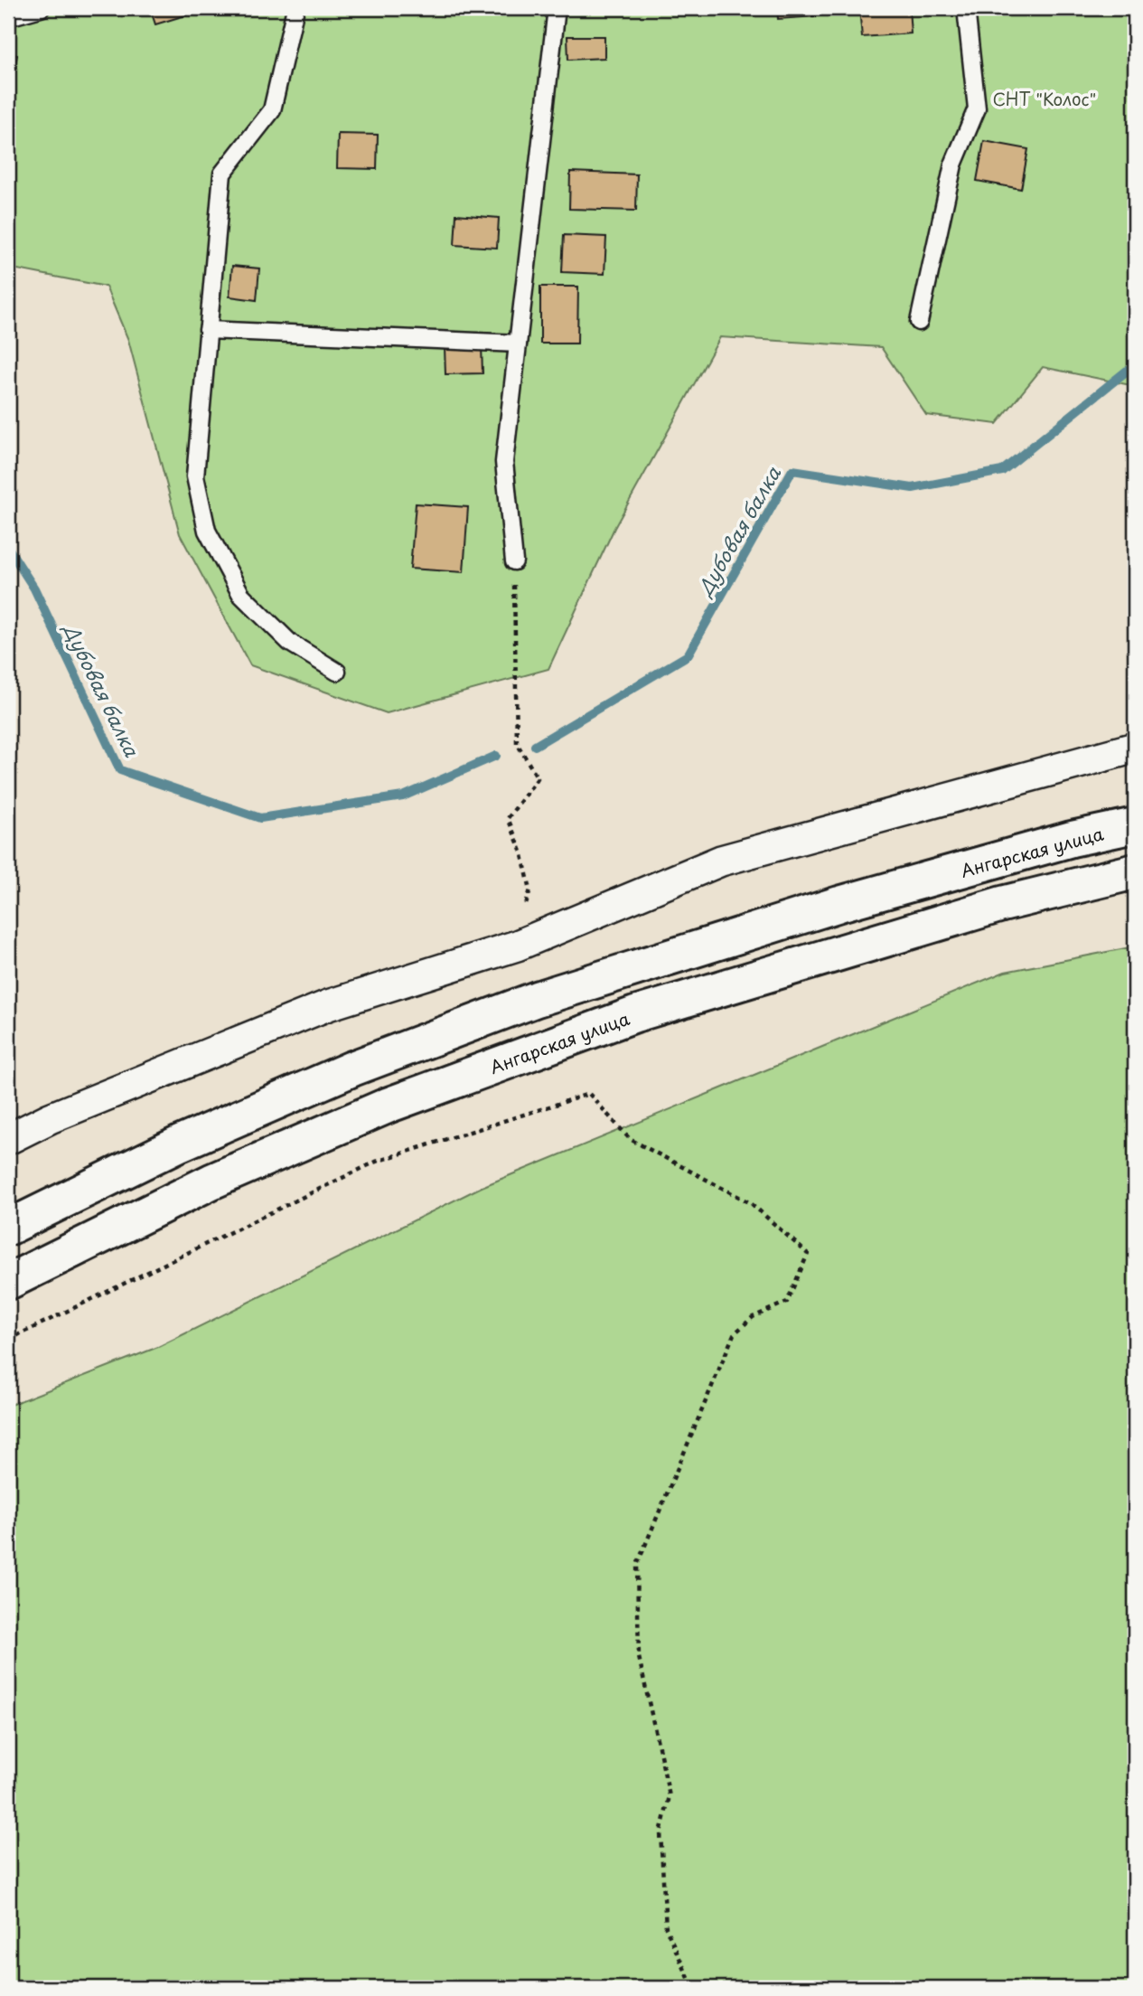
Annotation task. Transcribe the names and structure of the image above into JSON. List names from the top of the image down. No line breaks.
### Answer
{"streets":{"main road":["Ангарская улица"]},"water":["Дубовая балка"],"parks":["СНТ \"Колос\""]}
